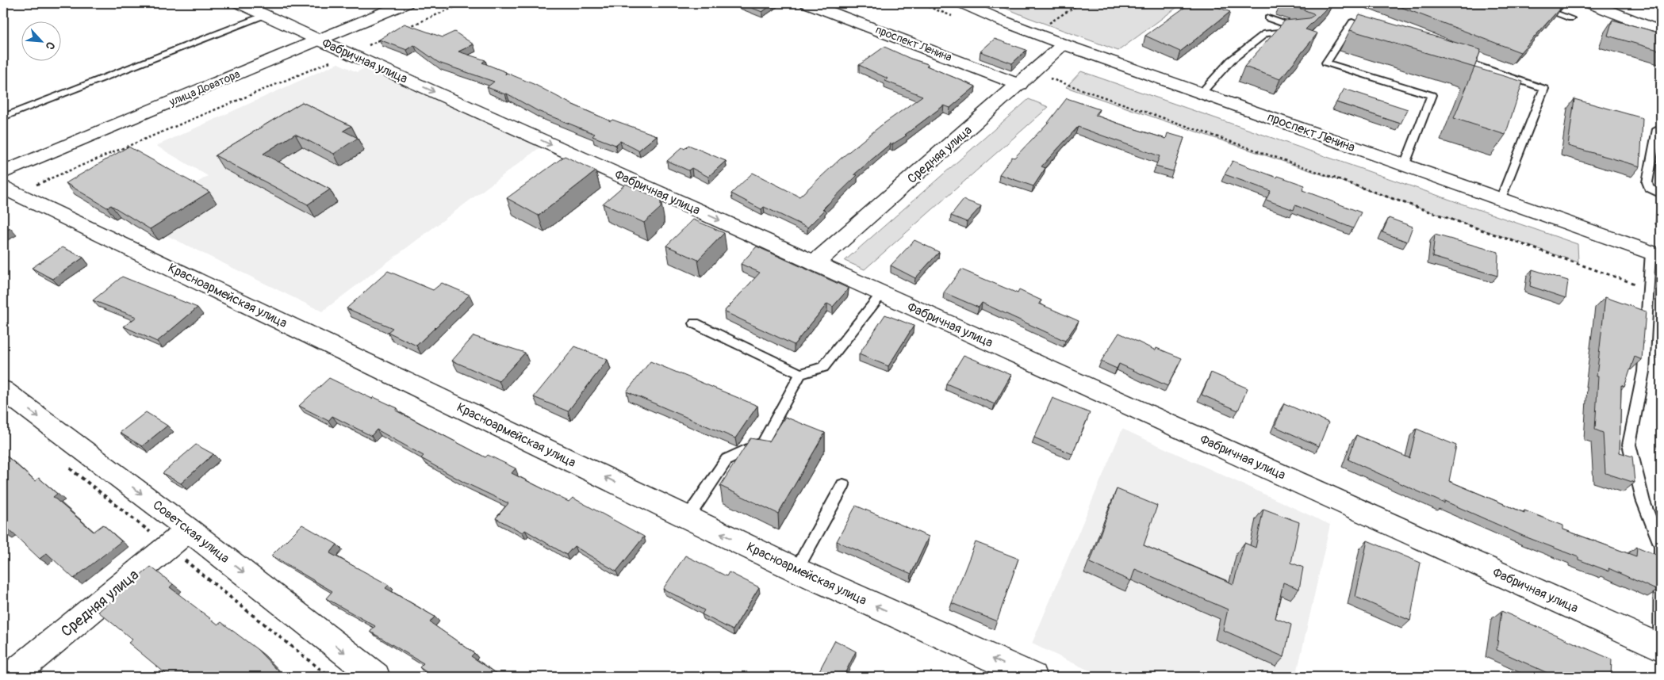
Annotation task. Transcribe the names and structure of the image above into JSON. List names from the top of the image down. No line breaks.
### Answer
{"streets":{"street":["проспект Ленина","Фабричная улица","улица Доватора","Средняя улица","Красноармейская улица","Советская улица"]},"crossings":[["проспект Ленина","Средняя улица"],["Фабричная улица","улица Доватора"],["Фабричная улица","Средняя улица"],["Средняя улица","Советская улица"]],"one_way":["Красноармейская улица","Советская улица"],"north":"bottom right"}
